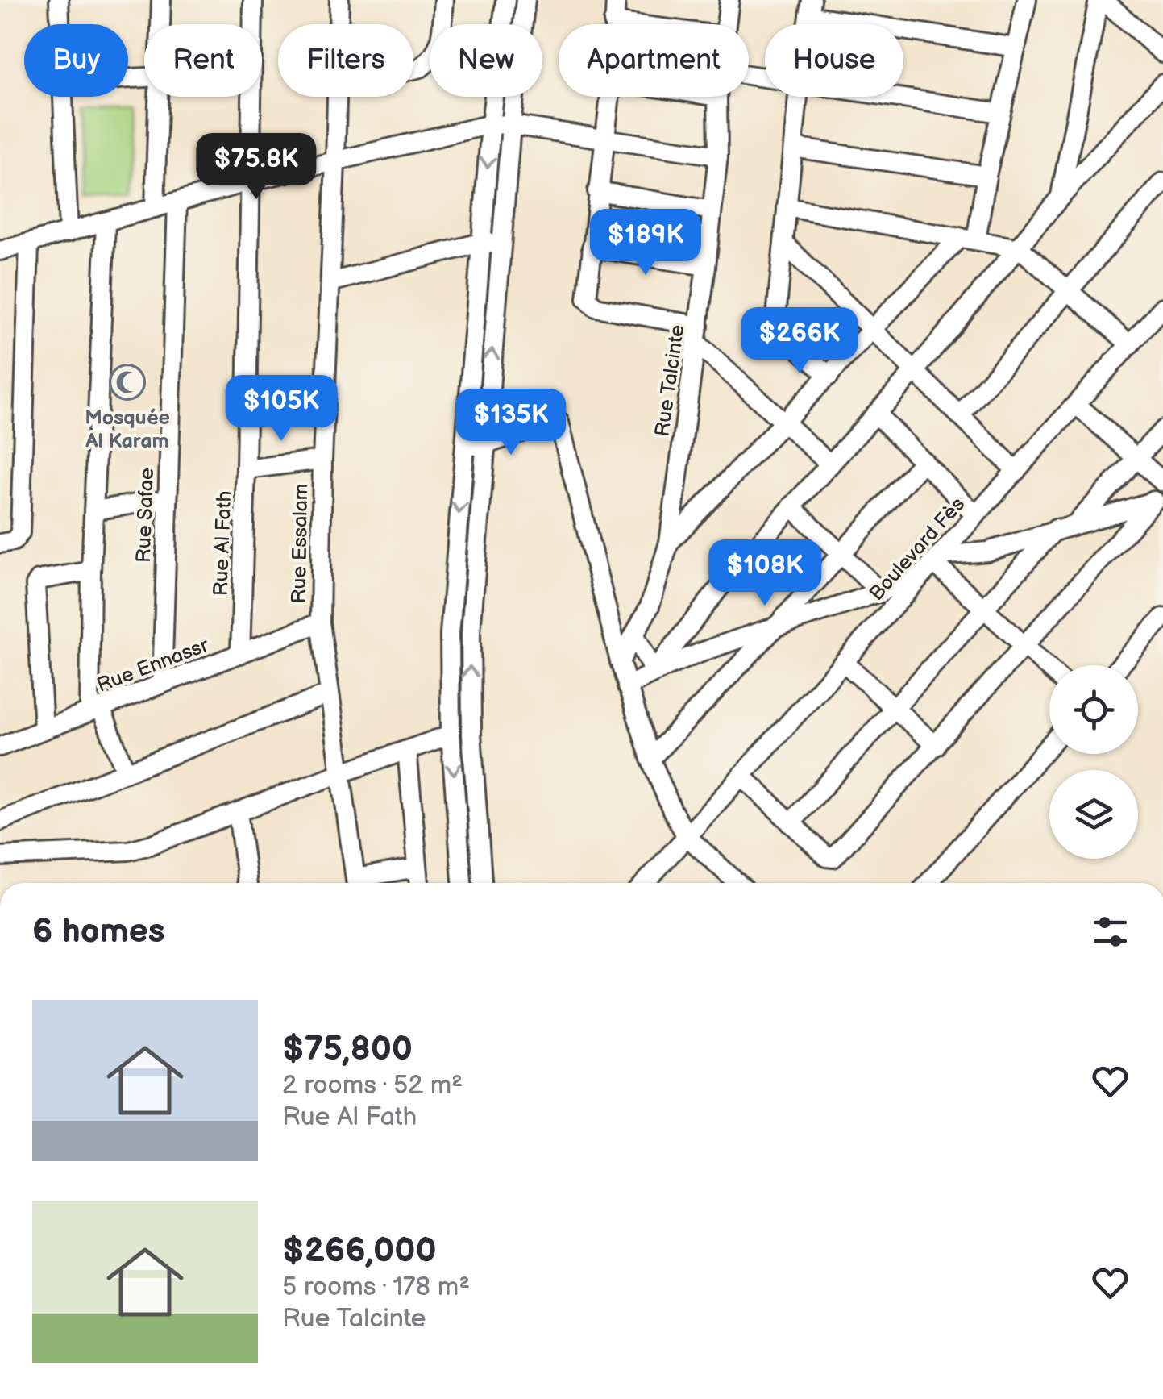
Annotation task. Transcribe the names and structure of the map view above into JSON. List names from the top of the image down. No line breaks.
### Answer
{"streets":{"street":["Rue Talcinte","Rue Safae","Rue Al Fath","Rue Essalam","Boulevard Fès","Rue Ennassr"]},"crossings":[["Rue Safae","Rue Ennassr"],["Rue Al Fath","Rue Ennassr"],["Rue Essalam","Rue Ennassr"]],"places":{"mosque":["Mosquée Al Karam"]},"page":{"chip":["Buy","Rent","Filters","New","Apartment","House"],"price":["$75.8K","$189K","$266K","$105K","$135K","$108K"],"heading":"6 homes","list":[{"name":"$75,800","note":"2 rooms · 52 m² · Rue Al Fath"},{"name":"$266,000","note":"5 rooms · 178 m² · Rue Talcinte"}]}}
